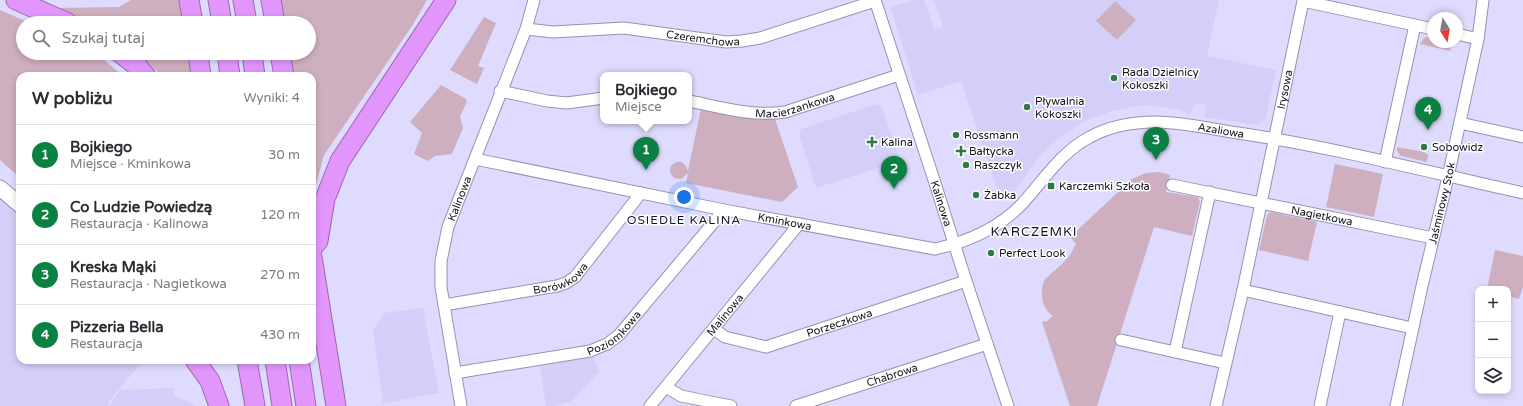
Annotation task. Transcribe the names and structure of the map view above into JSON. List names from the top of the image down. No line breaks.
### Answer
{"streets":{"street":["Czeremchowa","Irysowa","Macierzankowa","Azaliowa","Kalinowa","Jaśminowy Stok","Nagietkowa","Kminkowa","Borówkowa","Malinowa","Porzeczkowa","Poziomkowa","Chabrowa"]},"crossings":[["Czeremchowa","Kalinowa"],["Irysowa","Azaliowa"],["Irysowa","Nagietkowa"],["Macierzankowa","Kalinowa"],["Azaliowa","Kalinowa"],["Azaliowa","Jaśminowy Stok"],["Azaliowa","Kminkowa"],["Kalinowa","Kminkowa"],["Kalinowa","Borówkowa"],["Kalinowa","Porzeczkowa"],["Kalinowa","Poziomkowa"],["Kalinowa","Chabrowa"],["Jaśminowy Stok","Nagietkowa"],["Kminkowa","Borówkowa"],["Kminkowa","Malinowa"],["Kminkowa","Poziomkowa"],["Malinowa","Porzeczkowa"]],"districts":["OSIEDLE KALINA","KARCZEMKI"],"places":{"other":["Rada Dzielnicy Kokoszki","Pływalnia Kokoszki","Rossmann","Sobowidz","Raszczyk","Żabka","Perfect Look"],"health":["Kalina","Bałtycka"],"transit":["Karczemki Szkoła"]},"north":"bottom","page":{"search":"Szukaj tutaj","popup":["Bojkiego","Miejsce"],"heading":["W pobliżu","Wyniki: 4"],"pins":["4","3","1","2"],"list":[{"mark":"1","name":"Bojkiego","note":"Miejsce · Kminkowa","value":"30 m"},{"mark":"2","name":"Co Ludzie Powiedzą","note":"Restauracja · Kalinowa","value":"120 m"},{"mark":"3","name":"Kreska Mąki","note":"Restauracja · Nagietkowa","value":"270 m"},{"mark":"4","name":"Pizzeria Bella","note":"Restauracja","value":"430 m"}],"map_buttons":["+","−"]}}
